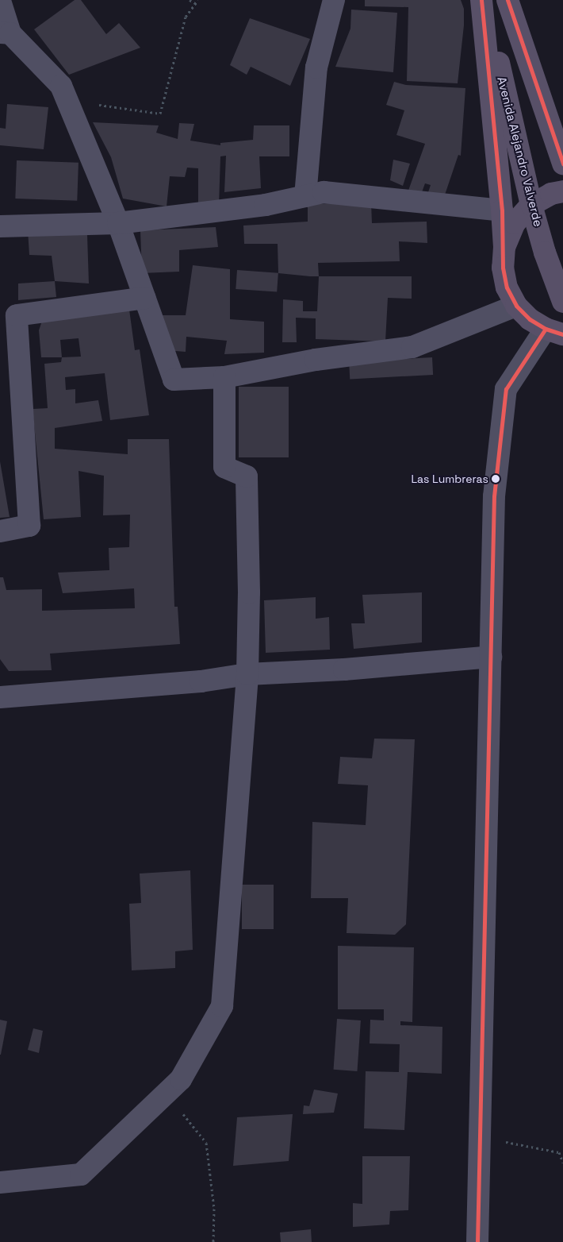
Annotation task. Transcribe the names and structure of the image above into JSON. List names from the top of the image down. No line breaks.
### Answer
{"streets":{"main road":["Avenida Alejandro Valverde"]},"places":["Las Lumbreras"]}
